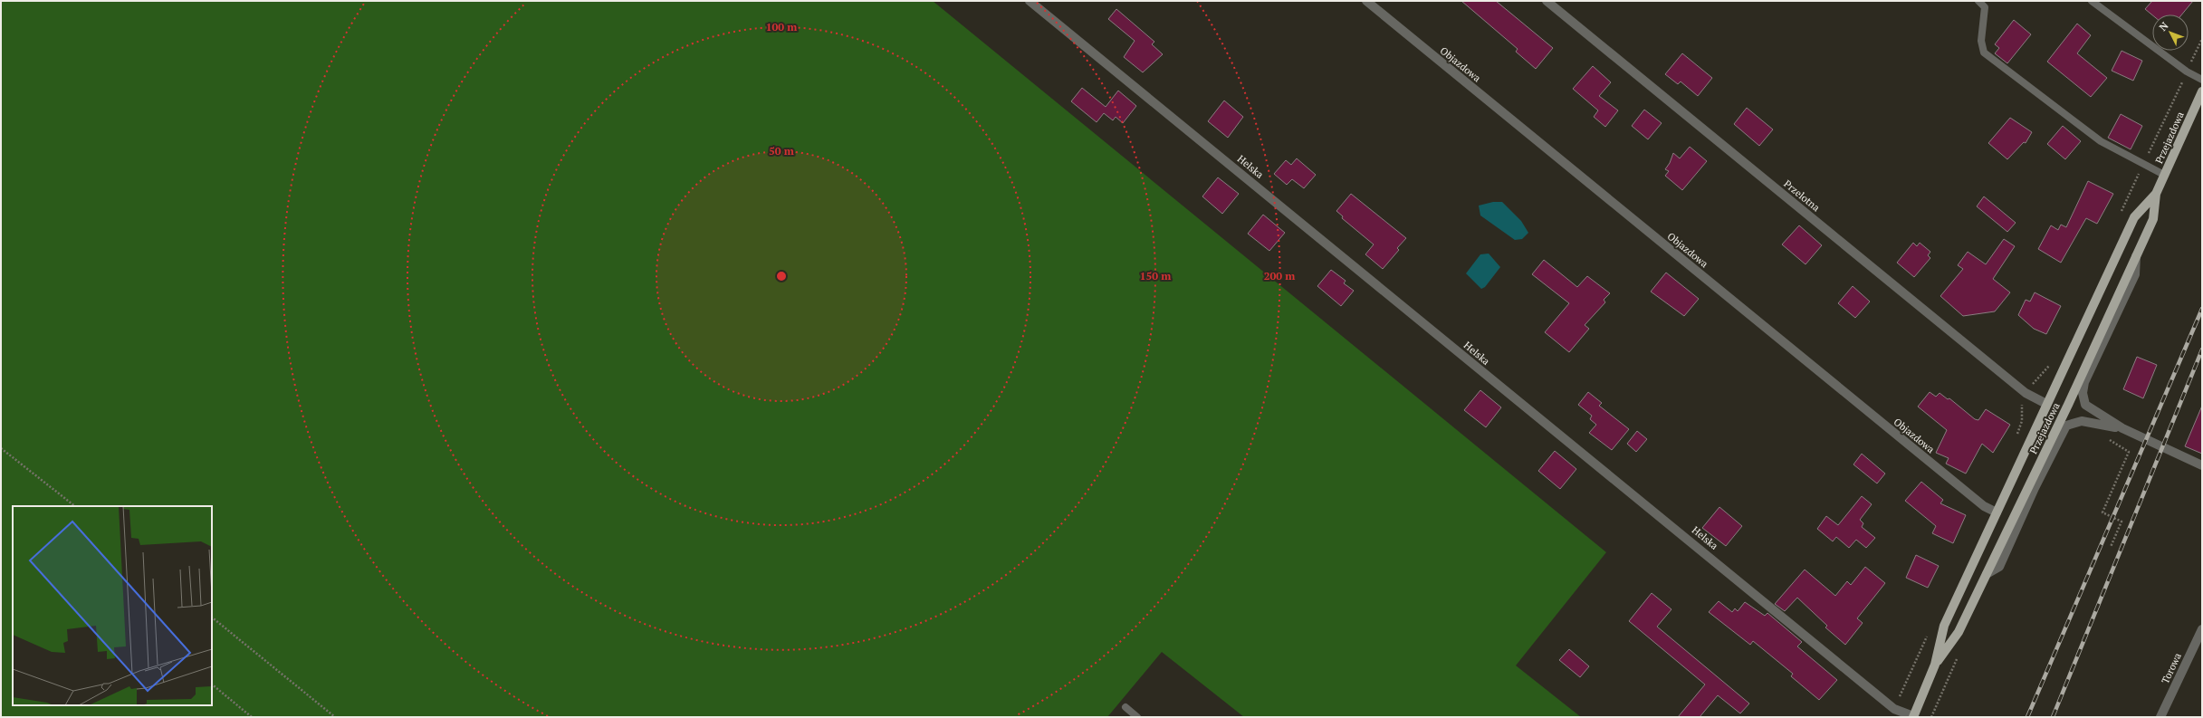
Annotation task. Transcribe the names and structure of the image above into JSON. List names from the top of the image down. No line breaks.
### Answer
{"streets":{"main road":["Przejazdowa"],"street":["Objazdowa","Helska","Przelotna","Torowa"]},"crossings":[["Objazdowa","Przejazdowa"],["Przejazdowa","Helska"],["Przejazdowa","Przelotna"]],"north":"top left","rings":["100 m","50 m","150 m","200 m"]}
